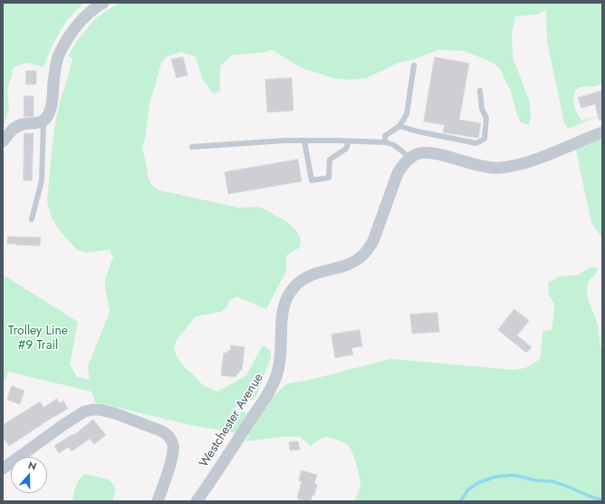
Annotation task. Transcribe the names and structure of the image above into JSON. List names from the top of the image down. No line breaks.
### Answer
{"streets":{"street":["Westchester Avenue"]},"parks":["Trolley Line #9 Trail"],"north":"top"}
